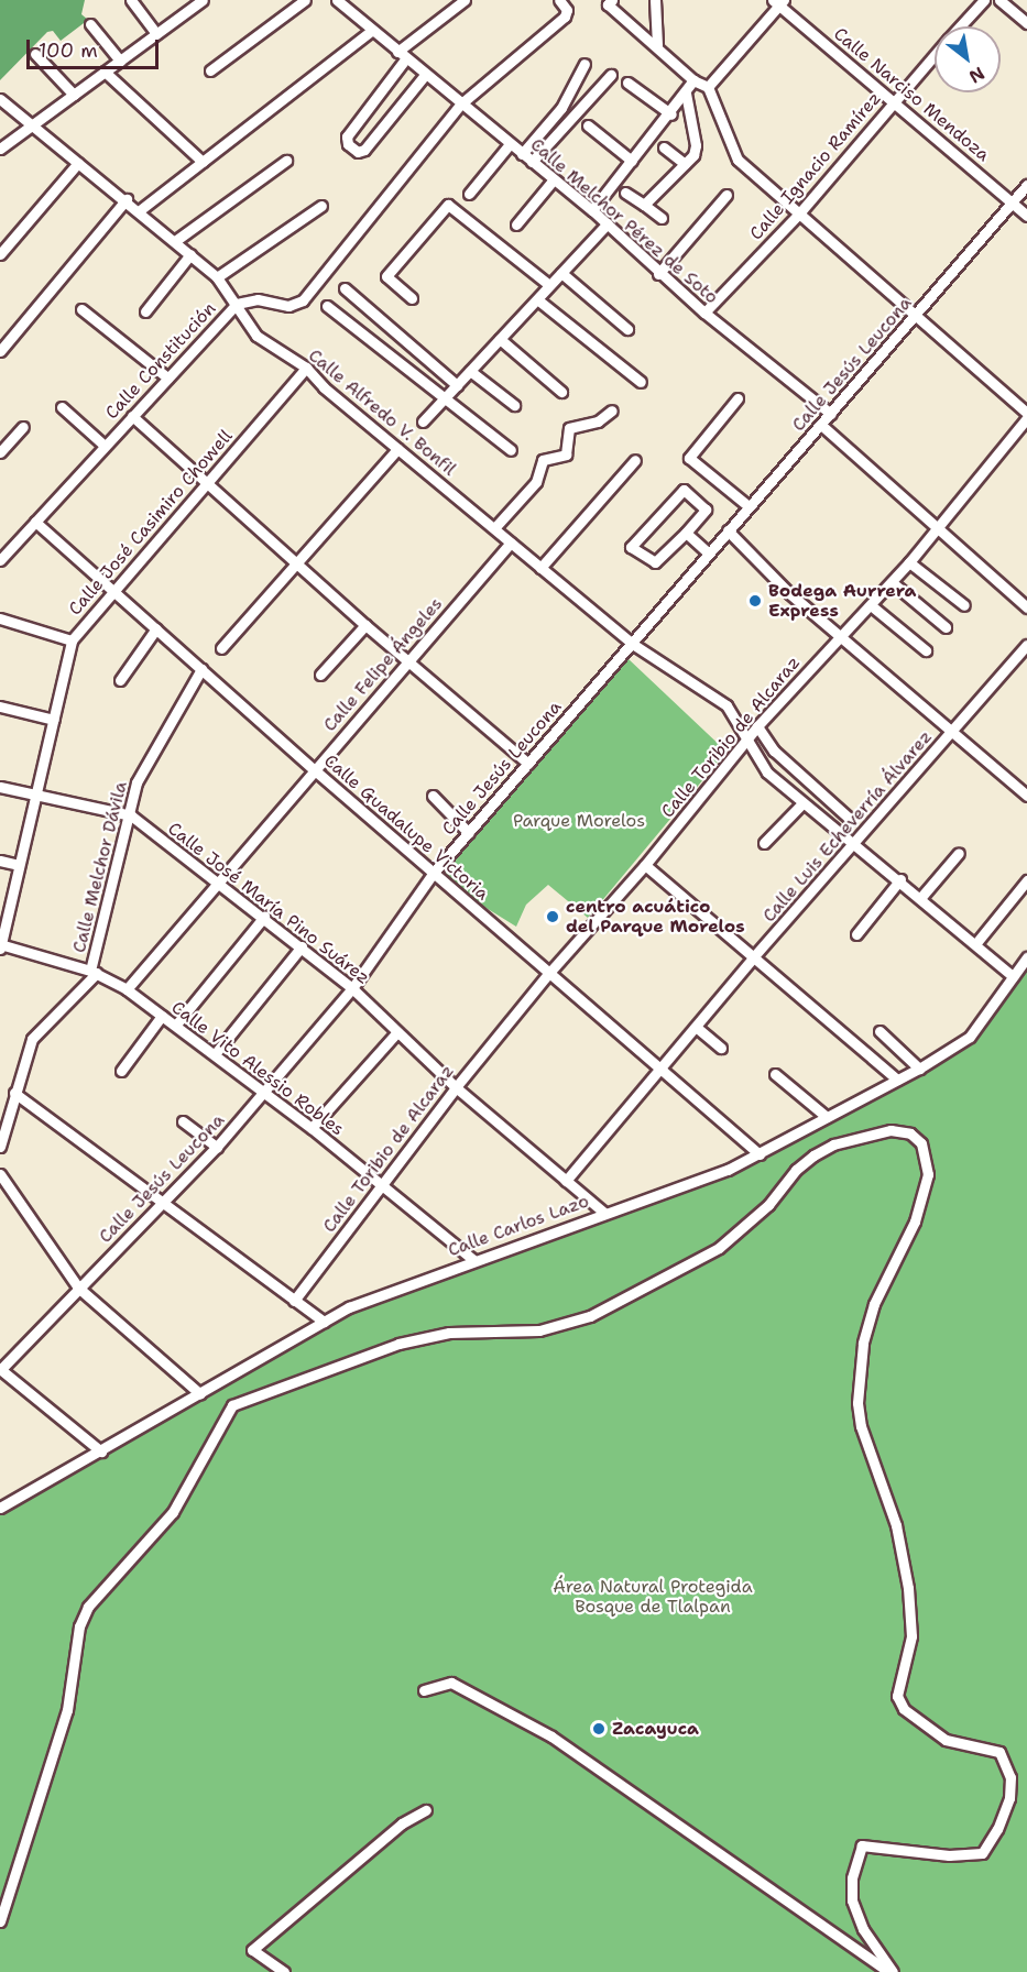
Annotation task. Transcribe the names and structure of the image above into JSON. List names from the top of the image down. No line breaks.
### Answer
{"streets":{"street":["Calle Narciso Mendoza","Calle Ignacio Ramírez","Calle Melchor Pérez de Soto","Calle Constitución","Calle Jesús Leucona","Calle Alfredo V. Bonfil","Calle José Casimiro Chowell","Calle Felipe Ángeles","Calle Toribio de Alcaraz","Calle Luis Echeverría Álvarez","Calle Guadalupe Victoria","Calle Melchor Dávila","Calle José María Pino Suárez","Calle Vito Alessio Robles","Calle Carlos Lazo"]},"crossings":[["Calle Narciso Mendoza","Calle Ignacio Ramírez"],["Calle Narciso Mendoza","Calle Jesús Leucona"],["Calle Ignacio Ramírez","Calle Melchor Pérez de Soto"],["Calle Melchor Pérez de Soto","Calle Constitución"],["Calle Melchor Pérez de Soto","Calle Jesús Leucona"],["Calle Constitución","Calle Alfredo V. Bonfil"],["Calle Constitución","Calle Guadalupe Victoria"],["Calle Jesús Leucona","Calle Alfredo V. Bonfil"],["Calle Jesús Leucona","Calle Guadalupe Victoria"],["Calle Jesús Leucona","Calle José María Pino Suárez"],["Calle Jesús Leucona","Calle Vito Alessio Robles"],["Calle Alfredo V. Bonfil","Calle José Casimiro Chowell"],["Calle Alfredo V. Bonfil","Calle Felipe Ángeles"],["Calle Alfredo V. Bonfil","Calle Toribio de Alcaraz"],["Calle Alfredo V. Bonfil","Calle Luis Echeverría Álvarez"],["Calle Alfredo V. Bonfil","Calle Carlos Lazo"],["Calle José Casimiro Chowell","Calle Guadalupe Victoria"],["Calle José Casimiro Chowell","Calle José María Pino Suárez"],["Calle José Casimiro Chowell","Calle Vito Alessio Robles"],["Calle Felipe Ángeles","Calle Guadalupe Victoria"],["Calle Felipe Ángeles","Calle José María Pino Suárez"],["Calle Felipe Ángeles","Calle Vito Alessio Robles"],["Calle Toribio de Alcaraz","Calle Guadalupe Victoria"],["Calle Toribio de Alcaraz","Calle José María Pino Suárez"],["Calle Toribio de Alcaraz","Calle Vito Alessio Robles"],["Calle Luis Echeverría Álvarez","Calle Guadalupe Victoria"],["Calle Luis Echeverría Álvarez","Calle José María Pino Suárez"],["Calle Guadalupe Victoria","Calle Melchor Dávila"],["Calle Guadalupe Victoria","Calle Carlos Lazo"],["Calle Melchor Dávila","Calle José María Pino Suárez"],["Calle Melchor Dávila","Calle Vito Alessio Robles"],["Calle José María Pino Suárez","Calle Carlos Lazo"],["Calle Vito Alessio Robles","Calle Carlos Lazo"]],"parks":["Parque Morelos","Área Natural Protegida Bosque de Tlalpan"],"places":["Bodega Aurrera Express","centro acuático del Parque Morelos","Zacayuca"],"scale_bar":"100 m","north":"bottom right"}
